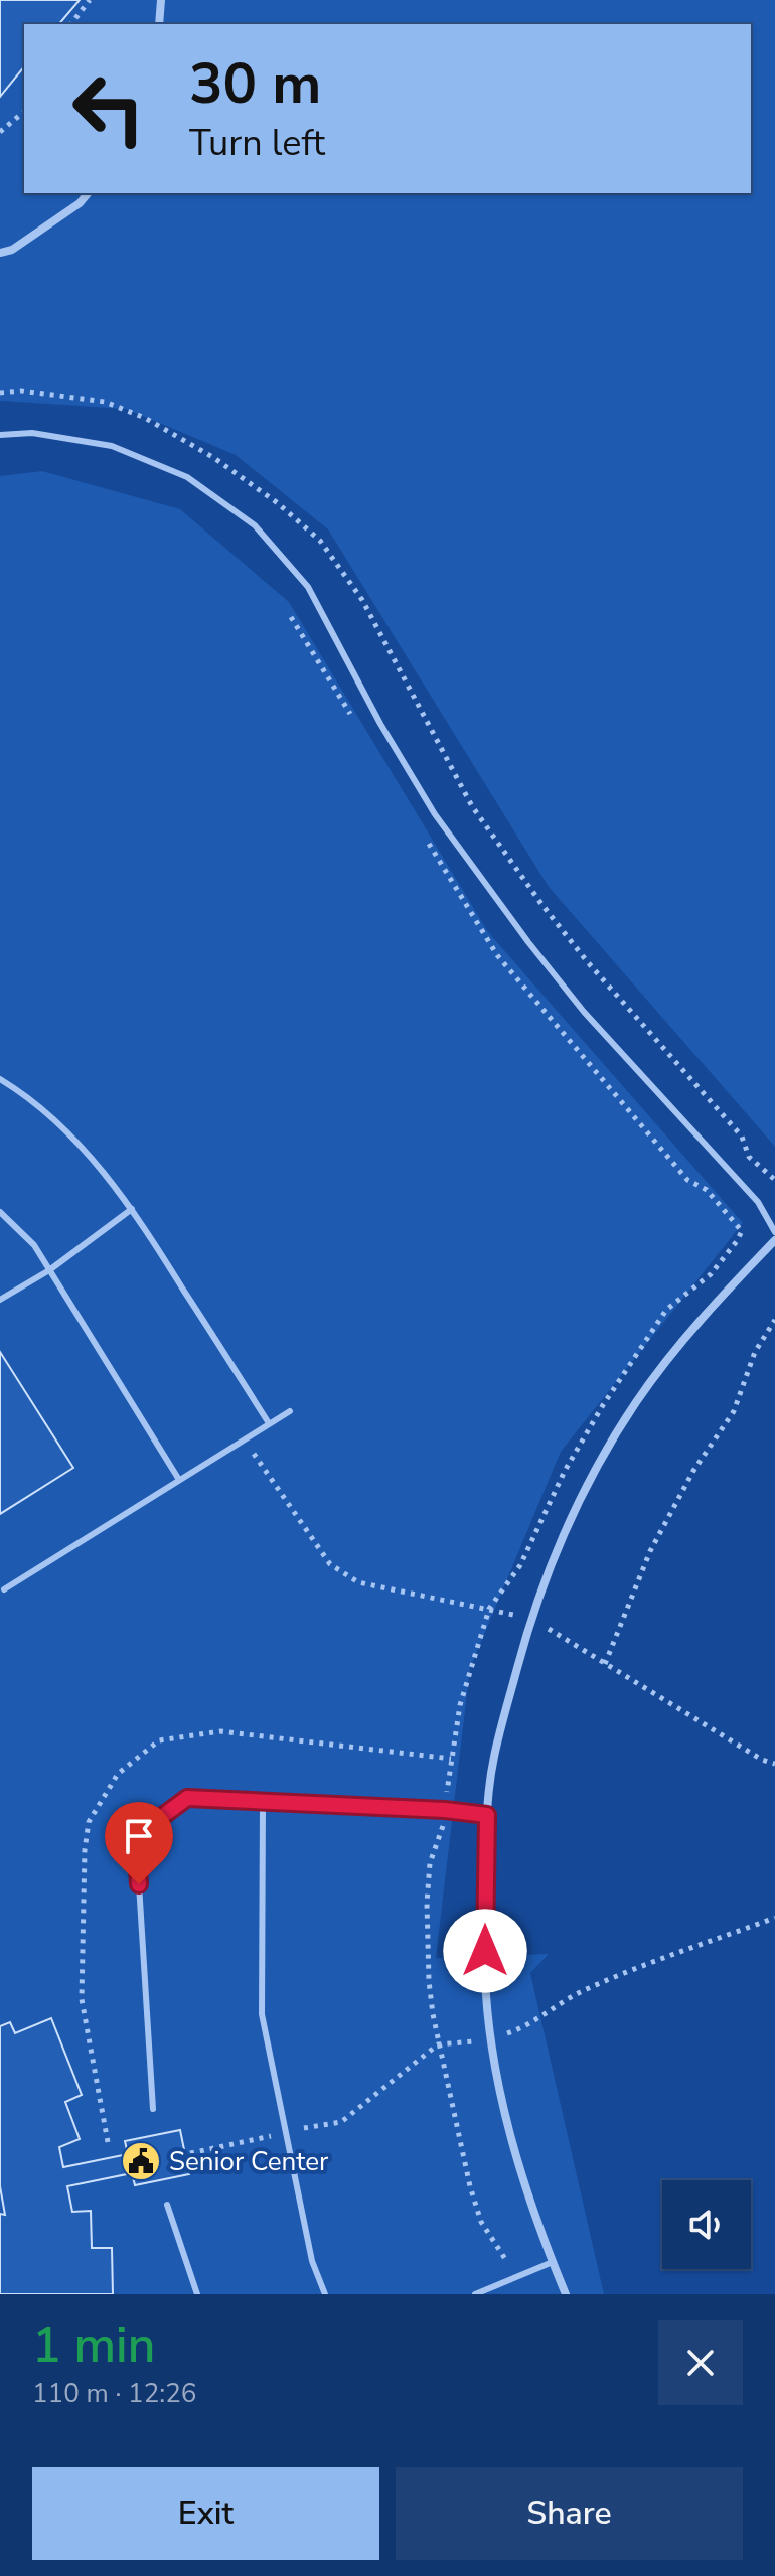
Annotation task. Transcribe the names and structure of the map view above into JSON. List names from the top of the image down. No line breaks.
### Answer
{"places":{"public building":["Senior Center"]},"page":{"turn":["30 m","Turn left"],"heading":["1 min","110 m · 12:26"],"buttons":["Exit","Share"]}}
